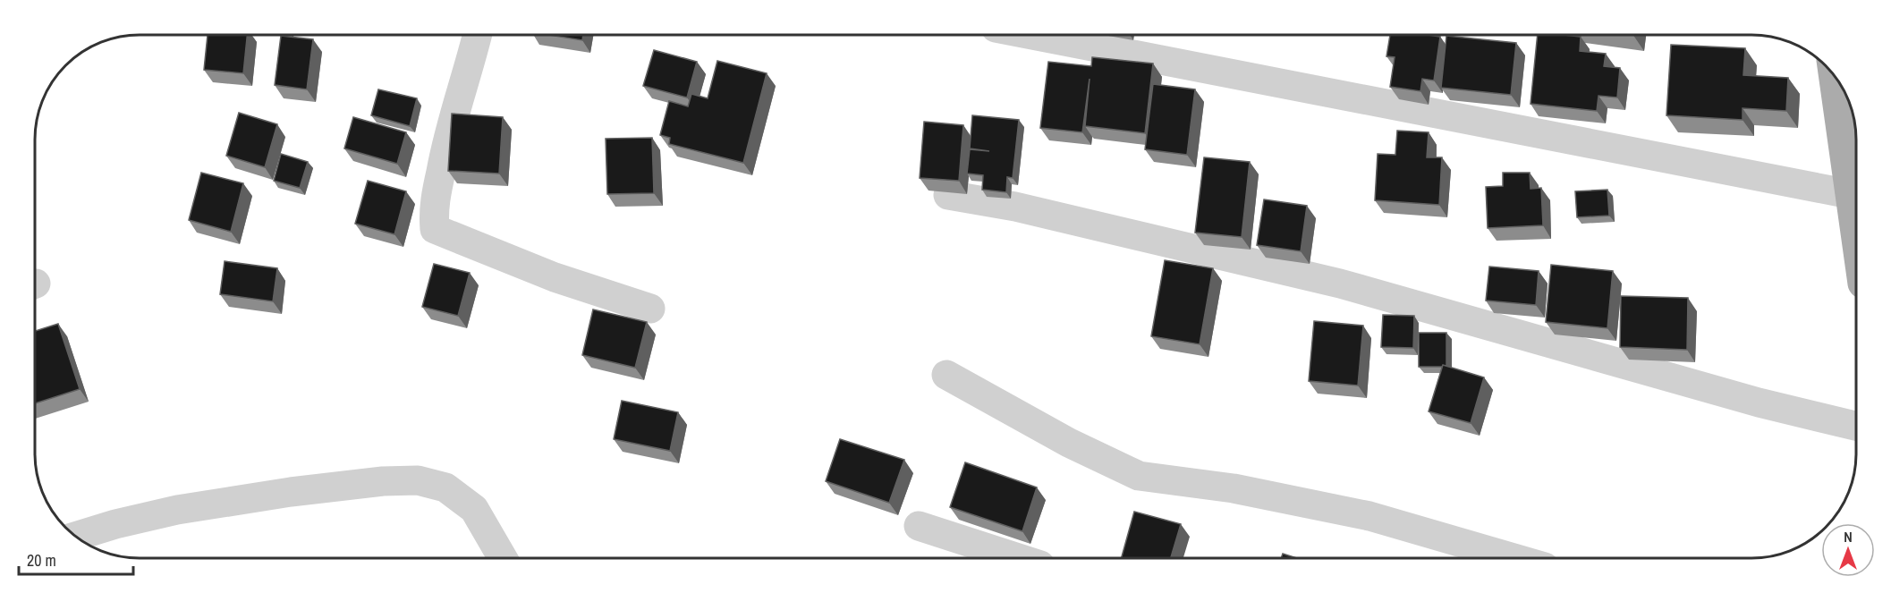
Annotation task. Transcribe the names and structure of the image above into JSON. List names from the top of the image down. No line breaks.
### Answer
{"scale_bar":"20 m","north":"top"}
